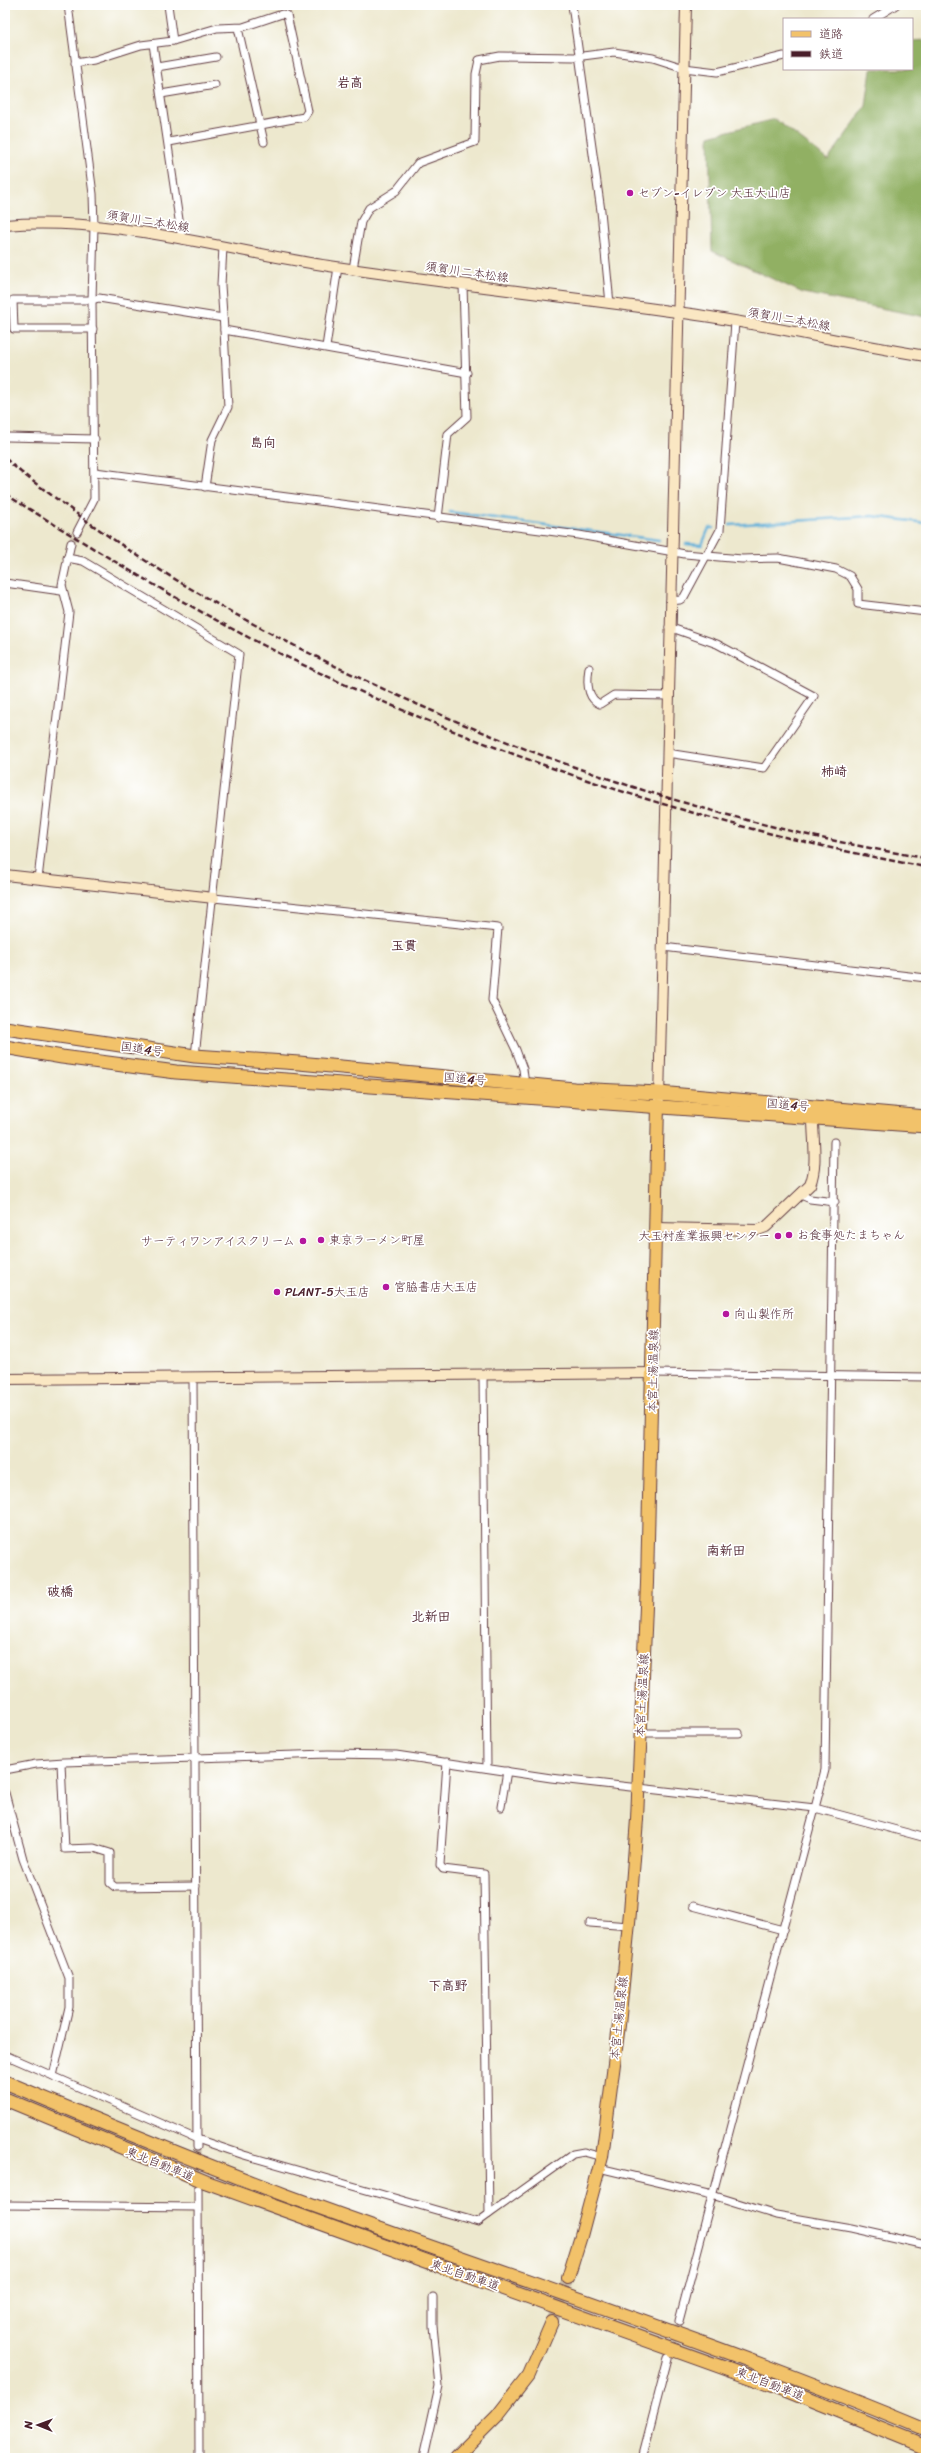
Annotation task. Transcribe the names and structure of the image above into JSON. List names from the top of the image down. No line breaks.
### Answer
{"streets":{"highway":["国道4号","東北自動車道"],"main road":["本宮土湯温泉線"],"street":["須賀川二本松線"]},"crossings":[["国道4号","本宮土湯温泉線"]],"districts":["岩高","島向","柿崎","玉貫","南新田","破橋","北新田","下高野"],"places":["セブン-イレブン 大玉大山店","お食事処たまちゃん","大玉村産業振興センター","東京ラーメン町屋","サーティワンアイスクリーム","宮脇書店大玉店","PLANT-5大玉店","向山製作所"],"legend":["道路","鉄道"],"north":"left"}
